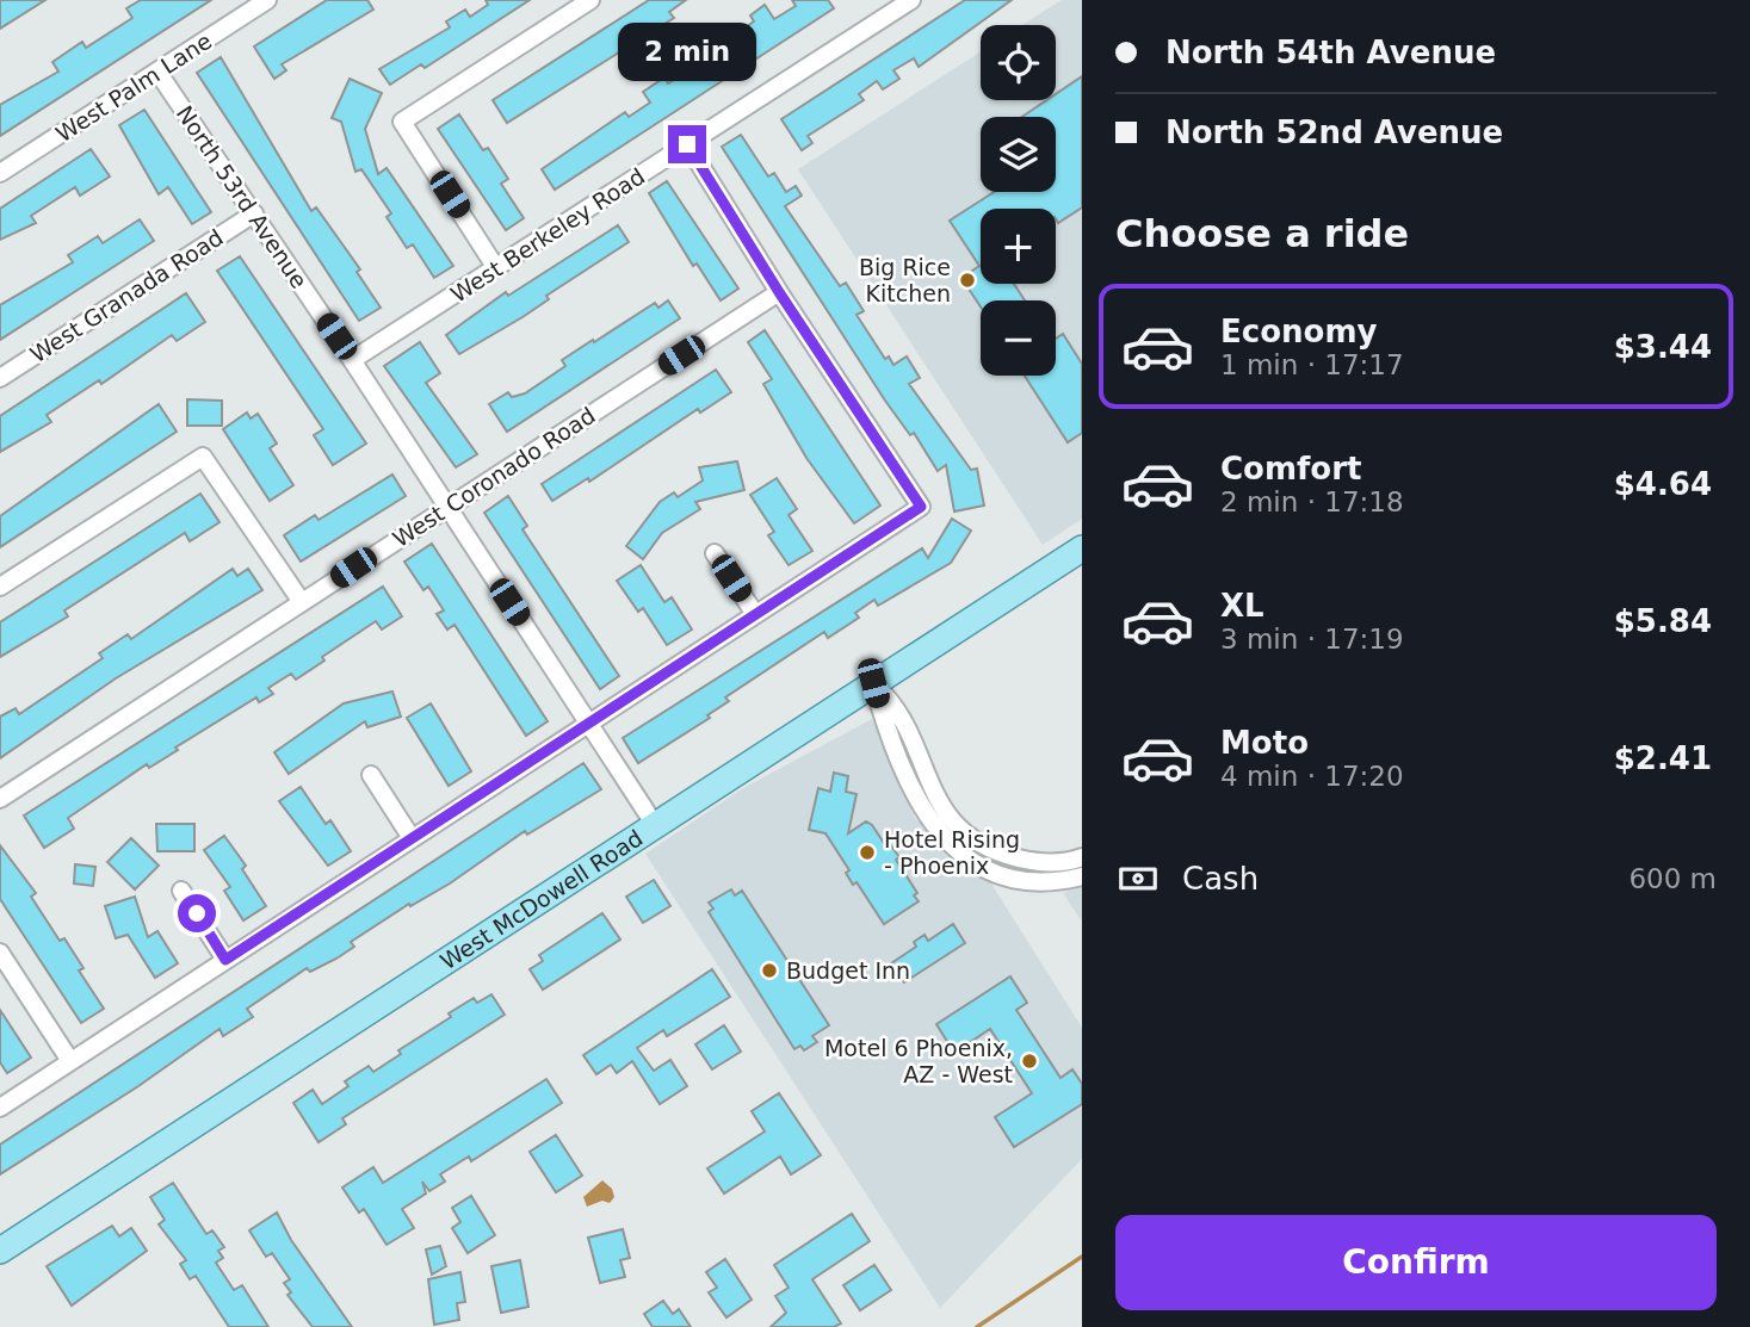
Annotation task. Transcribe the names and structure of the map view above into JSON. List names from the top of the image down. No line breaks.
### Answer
{"streets":{"main road":["West McDowell Road"],"street":["West Palm Lane","North 53rd Avenue","West Berkeley Road","West Granada Road","West Coronado Road"]},"crossings":[["West Palm Lane","North 53rd Avenue"],["North 53rd Avenue","West Berkeley Road"],["North 53rd Avenue","West Granada Road"],["North 53rd Avenue","West Coronado Road"],["North 53rd Avenue","West McDowell Road"]],"places":["Big Rice Kitchen","Hotel Rising - Phoenix","Budget Inn","Motel 6 Phoenix, AZ - West"],"page":{"banner":["North 54th Avenue","North 52nd Avenue"],"bubble":"2 min","map_buttons":["+","−"],"heading":"Choose a ride","list":[{"name":"Economy","note":"1 min · 17:17","value":"$3.44"},{"name":"Comfort","note":"2 min · 17:18","value":"$4.64"},{"name":"XL","note":"3 min · 17:19","value":"$5.84"},{"name":"Moto","note":"4 min · 17:20","value":"$2.41"}],"pay":["Cash","600 m"],"buttons":"Confirm"}}
